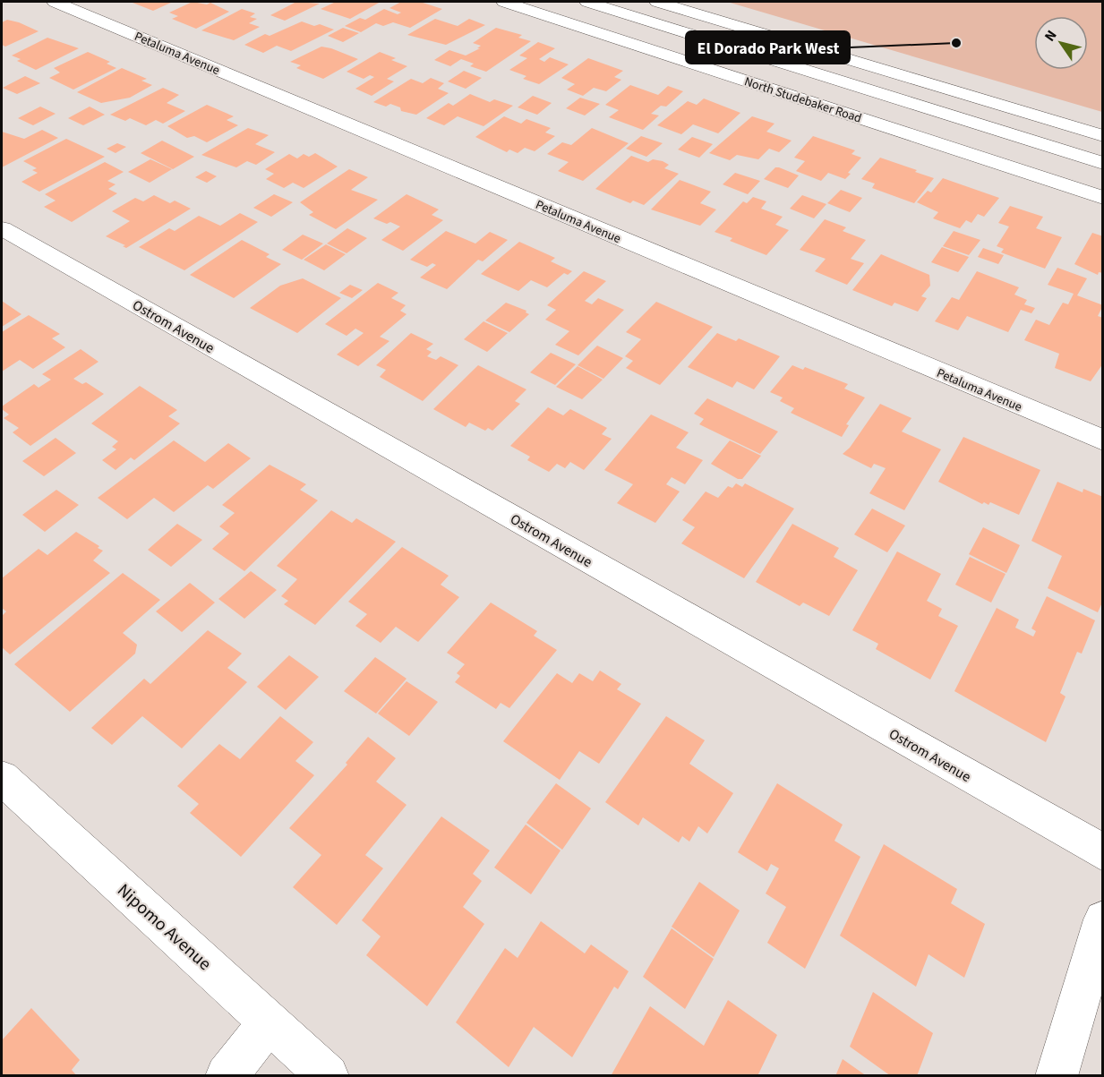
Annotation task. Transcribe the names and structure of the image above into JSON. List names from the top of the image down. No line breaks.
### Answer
{"streets":{"street":["Petaluma Avenue","North Studebaker Road","Ostrom Avenue","Nipomo Avenue"]},"places":["El Dorado Park West"],"north":"top left"}
